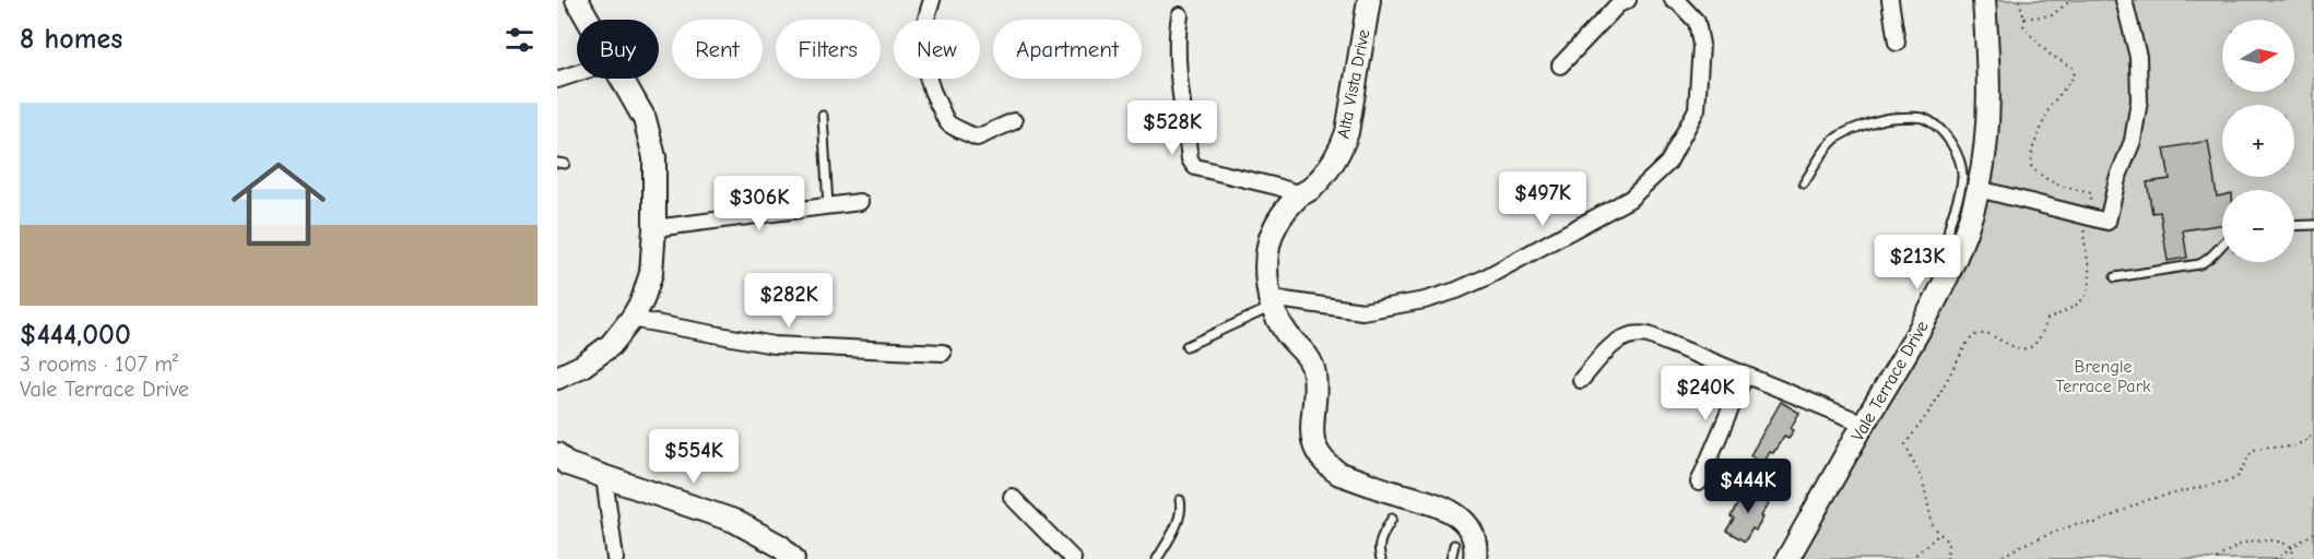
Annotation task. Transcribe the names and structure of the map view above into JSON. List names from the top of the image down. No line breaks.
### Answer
{"streets":{"street":["Alta Vista Drive","Vale Terrace Drive"]},"parks":["Brengle Terrace Park"],"north":"right","page":{"heading":"8 homes","map_buttons":["+","−"],"chip":["Buy","Rent","Filters","New","Apartment"],"list":[{"name":"$444,000","note":"3 rooms · 107 m² · Vale Terrace Drive"}],"price":["$528K","$497K","$306K","$213K","$282K","$240K","$554K","$444K"]}}
